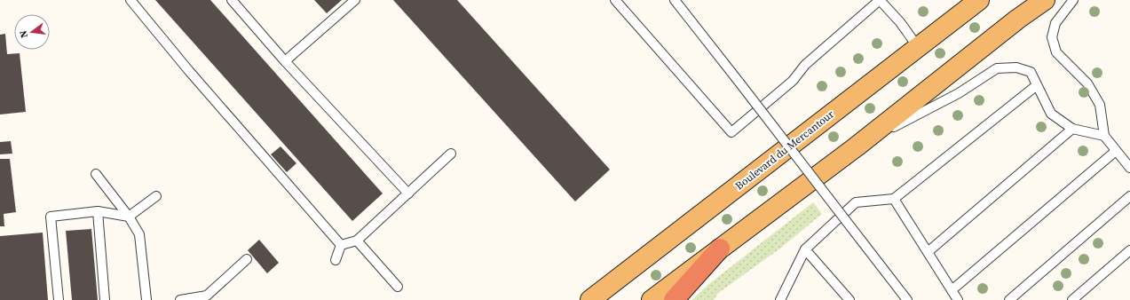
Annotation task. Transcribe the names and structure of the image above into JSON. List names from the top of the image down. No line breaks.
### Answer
{"streets":{"main road":["Boulevard du Mercantour"]},"north":"left"}
